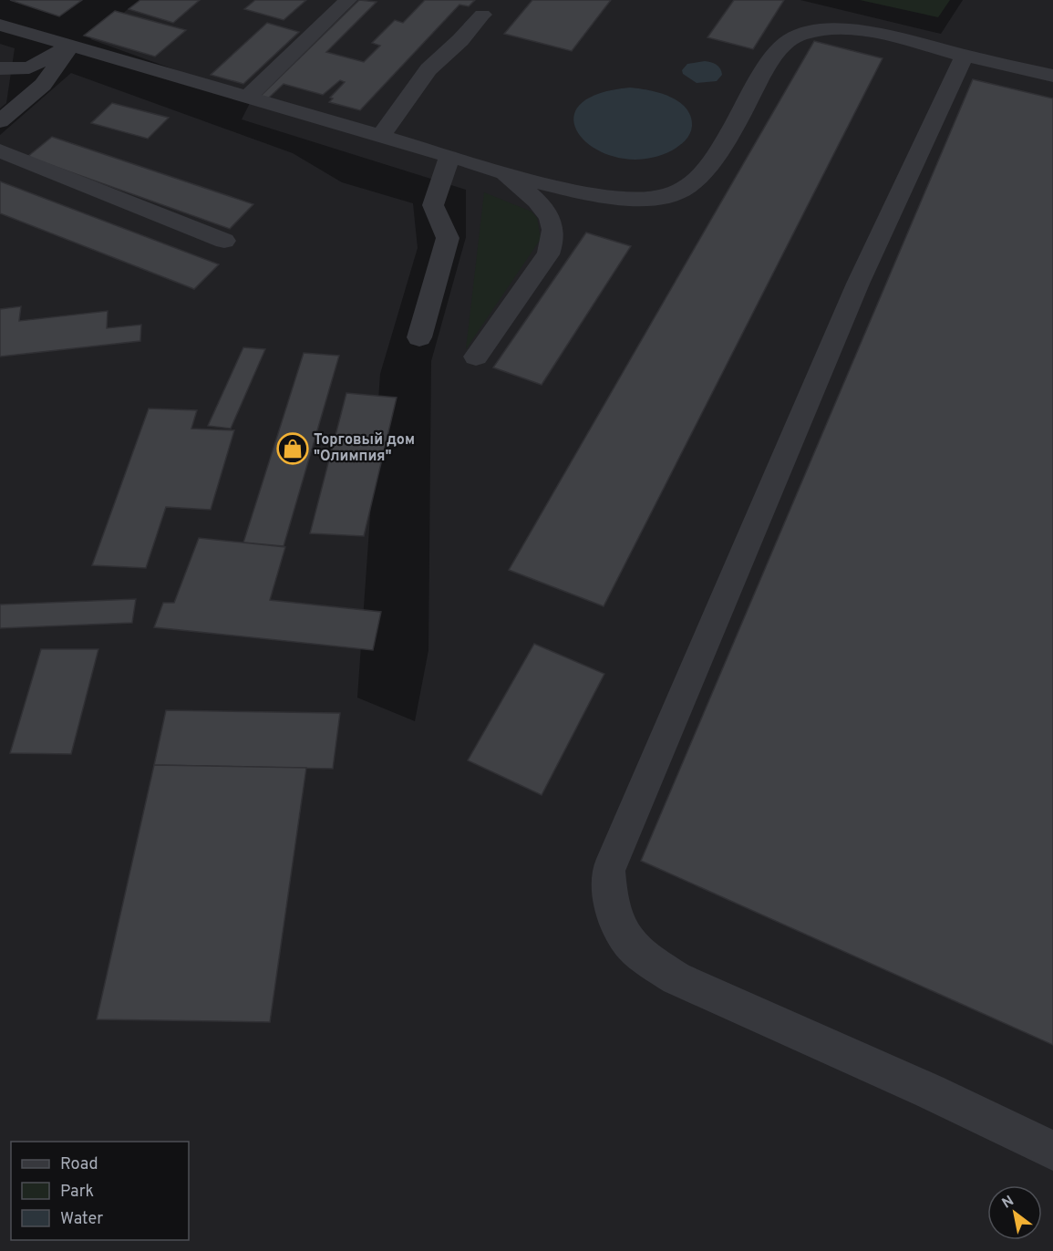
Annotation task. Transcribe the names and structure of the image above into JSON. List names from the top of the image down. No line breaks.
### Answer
{"places":{"shop":["Торговый дом \"Олимпия\""]},"legend":["Road","Park","Water"],"north":"top left"}
